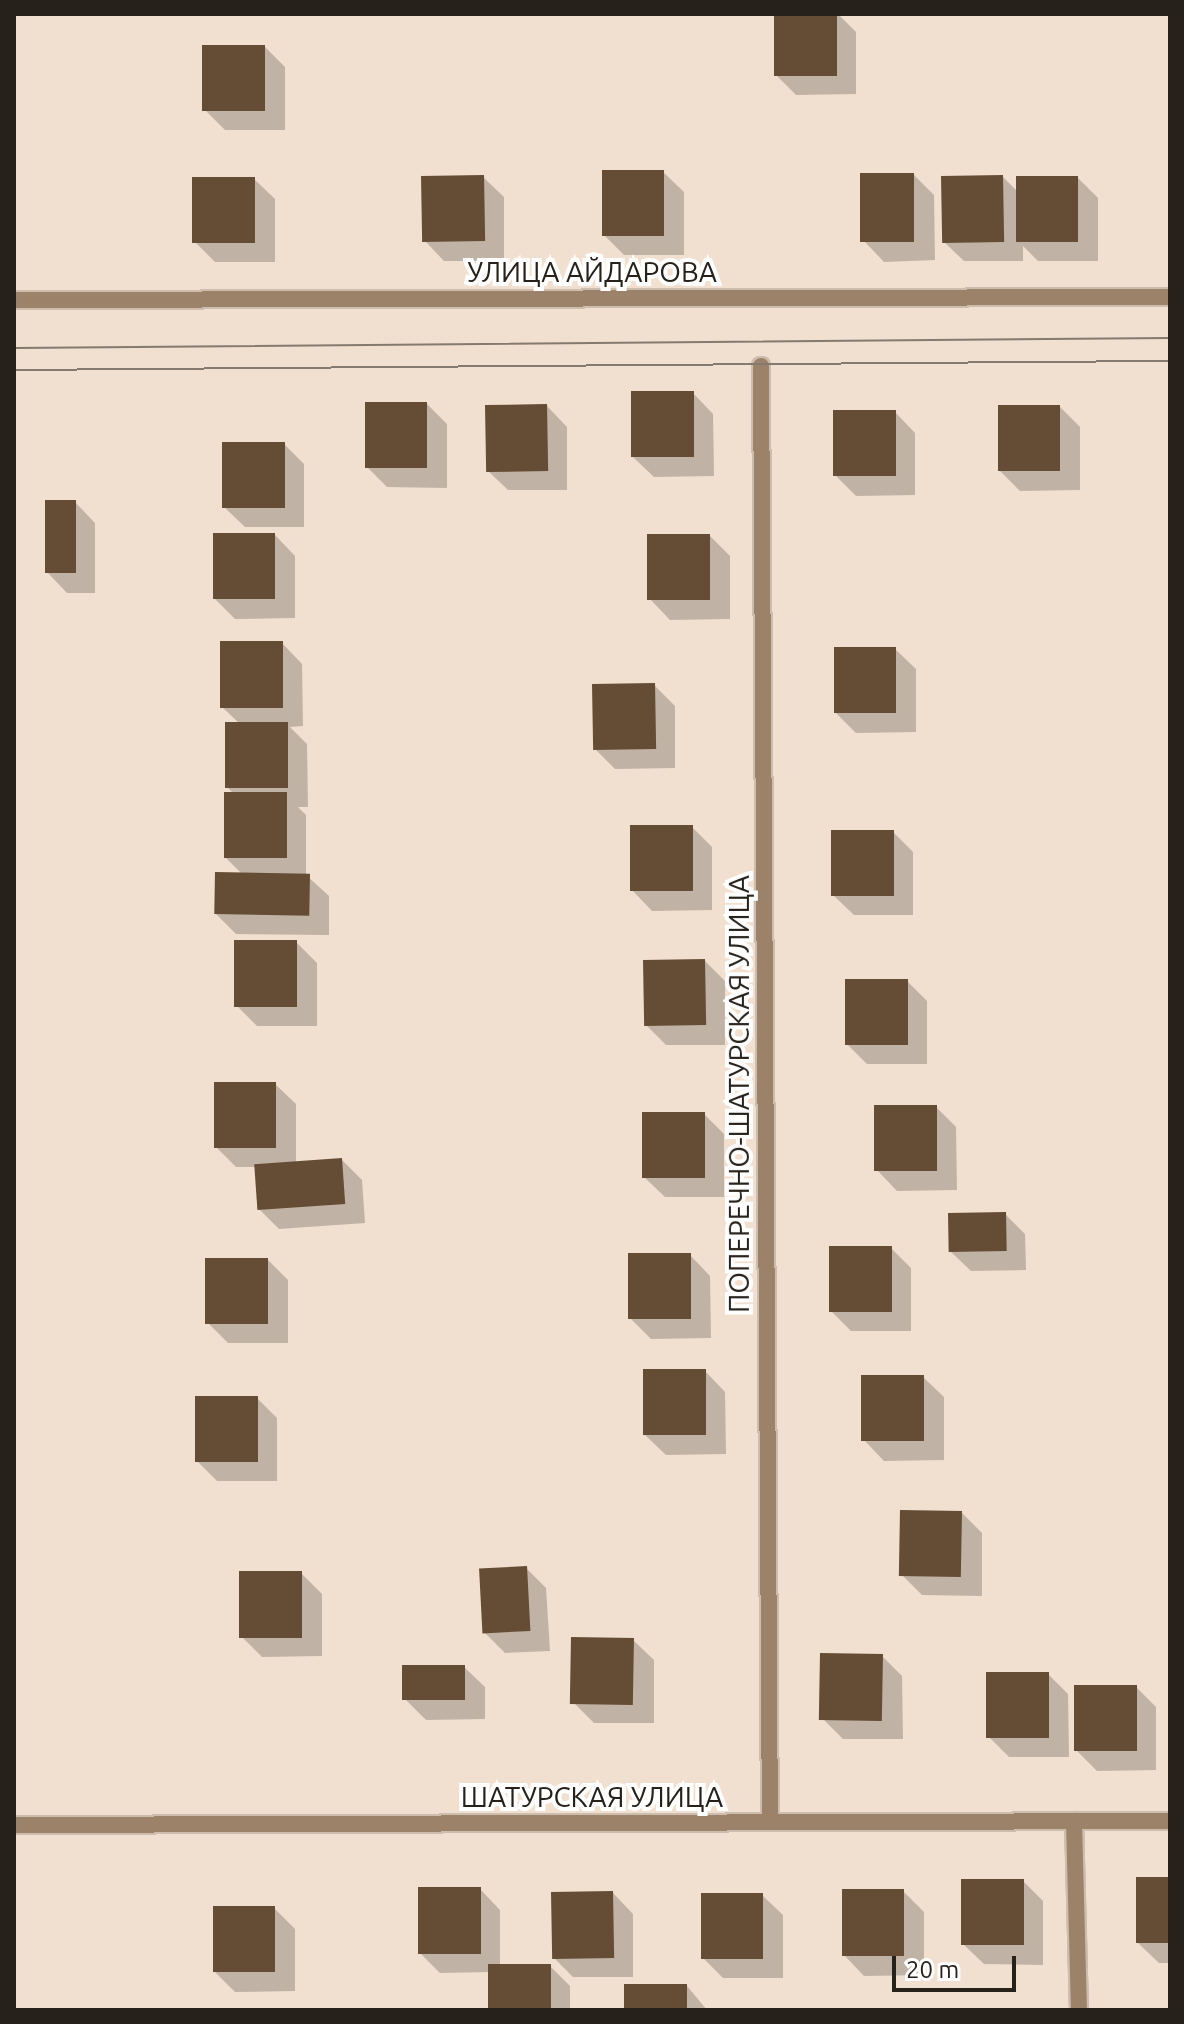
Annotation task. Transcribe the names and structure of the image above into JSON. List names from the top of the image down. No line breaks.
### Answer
{"streets":{"street":["УЛИЦА АЙДАРОВА","ПОПЕРЕЧНО-ШАТУРСКАЯ УЛИЦА","ШАТУРСКАЯ УЛИЦА"]},"crossings":[["ПОПЕРЕЧНО-ШАТУРСКАЯ УЛИЦА","ШАТУРСКАЯ УЛИЦА"]],"scale_bar":"20 m"}
